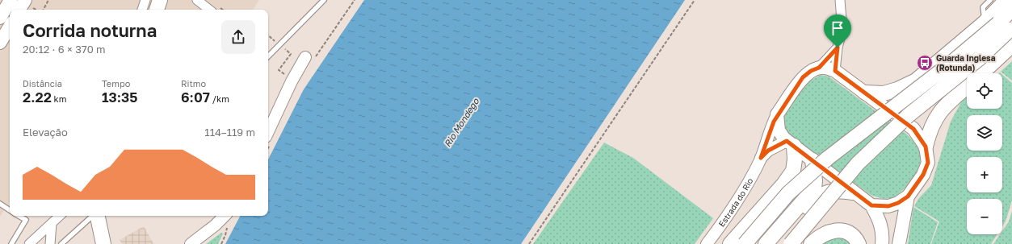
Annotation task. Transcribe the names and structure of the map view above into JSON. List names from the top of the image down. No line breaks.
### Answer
{"streets":{"street":["Estrada do Rio"]},"water":["Rio Mondego"],"places":{"bus stop":["Guarda Inglesa (Rotunda)"]},"page":{"heading":["Corrida noturna","20:12 · 6 × 370 m"],"stats":[["Distância","2.22 km"],["Tempo","13:35"],["Ritmo","6:07 /km"]],"map_buttons":["+","−"],"chart":["Elevação","114–119 m"]}}
